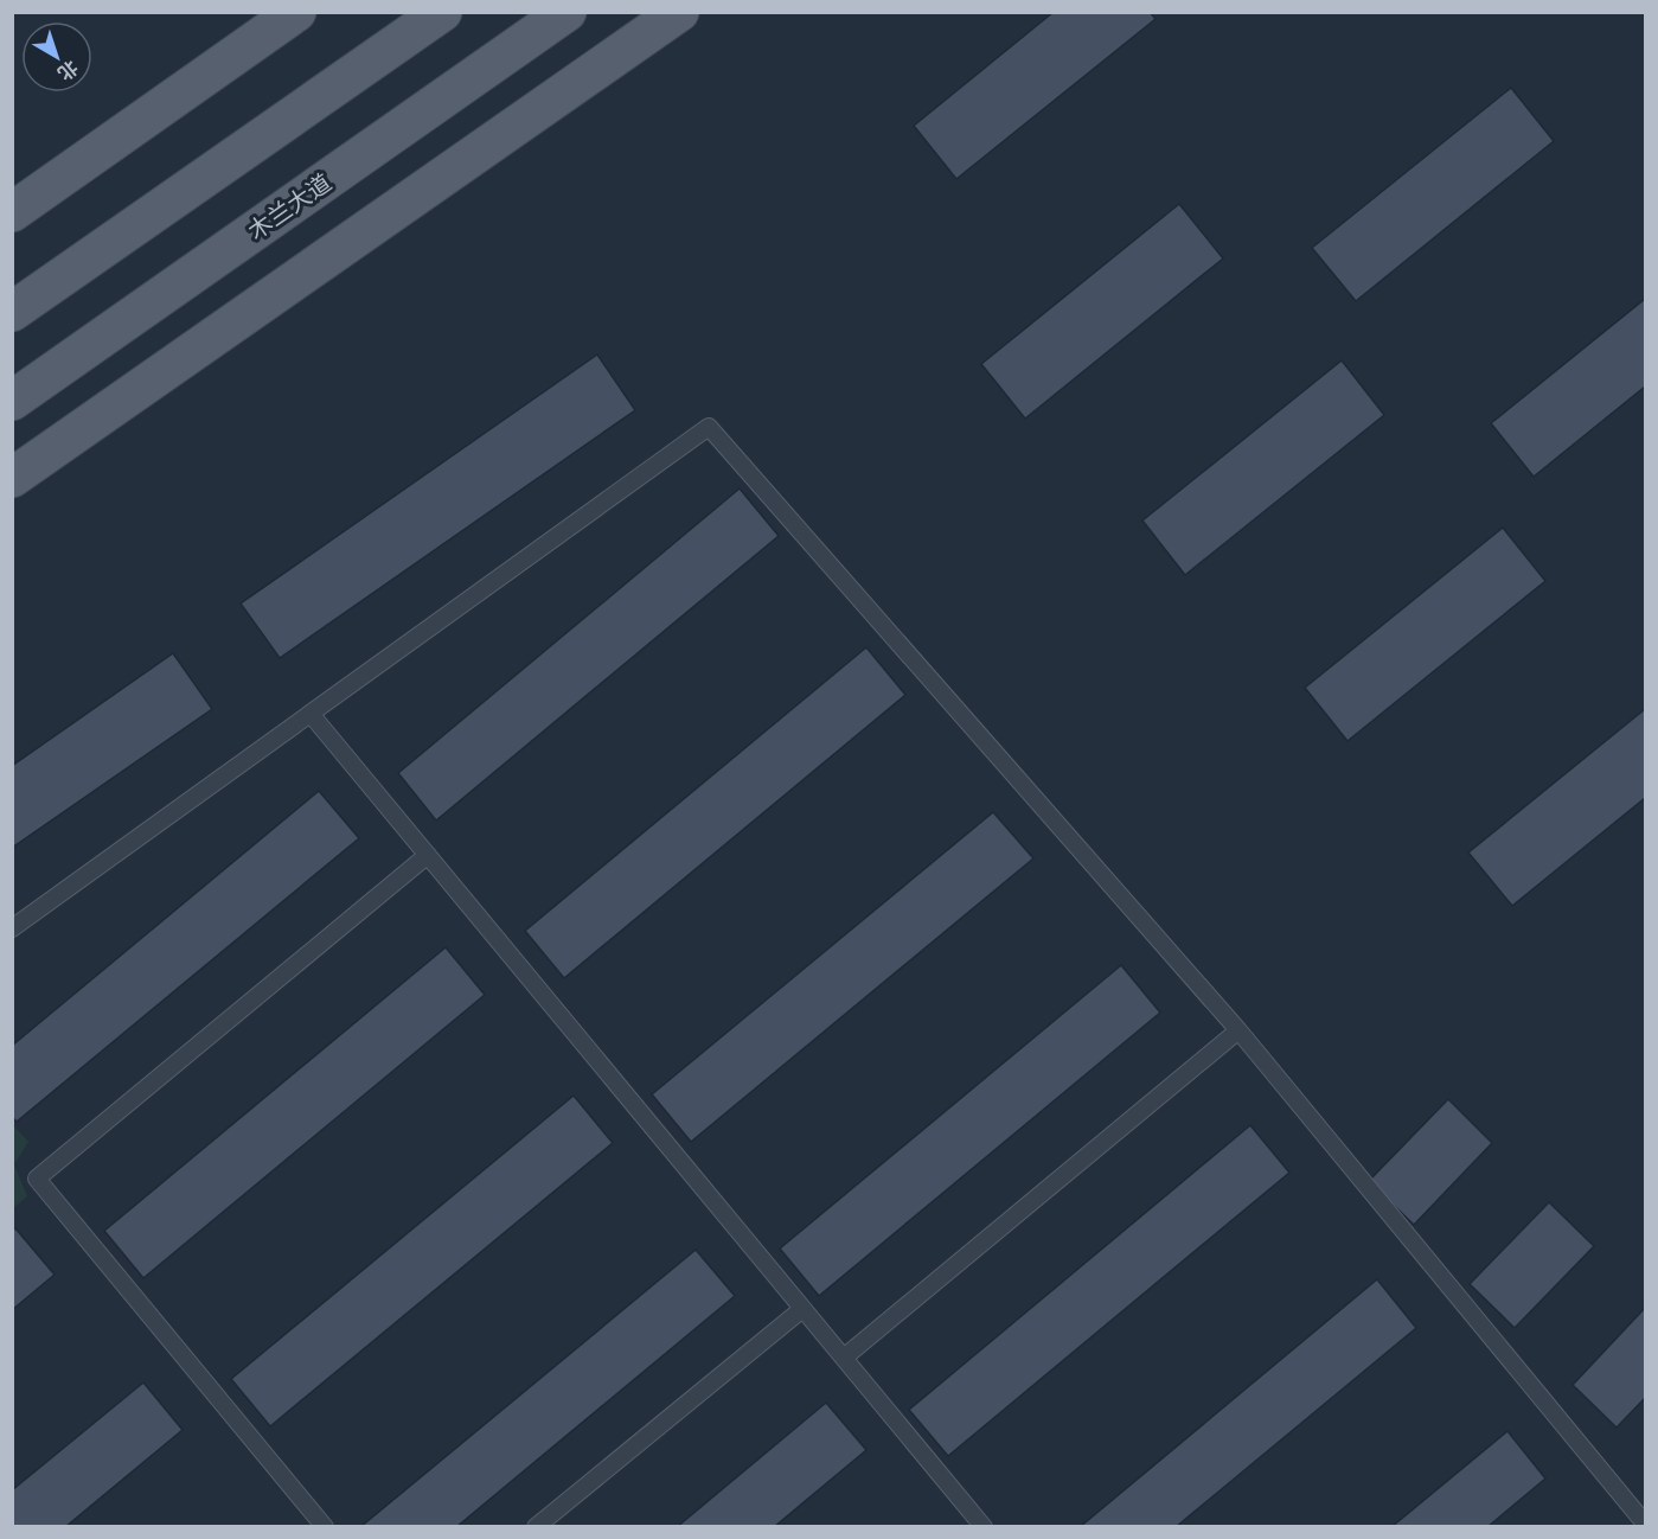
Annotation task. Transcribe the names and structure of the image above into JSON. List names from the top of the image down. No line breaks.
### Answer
{"streets":{"main road":["木兰大道"]},"north":"bottom right"}
